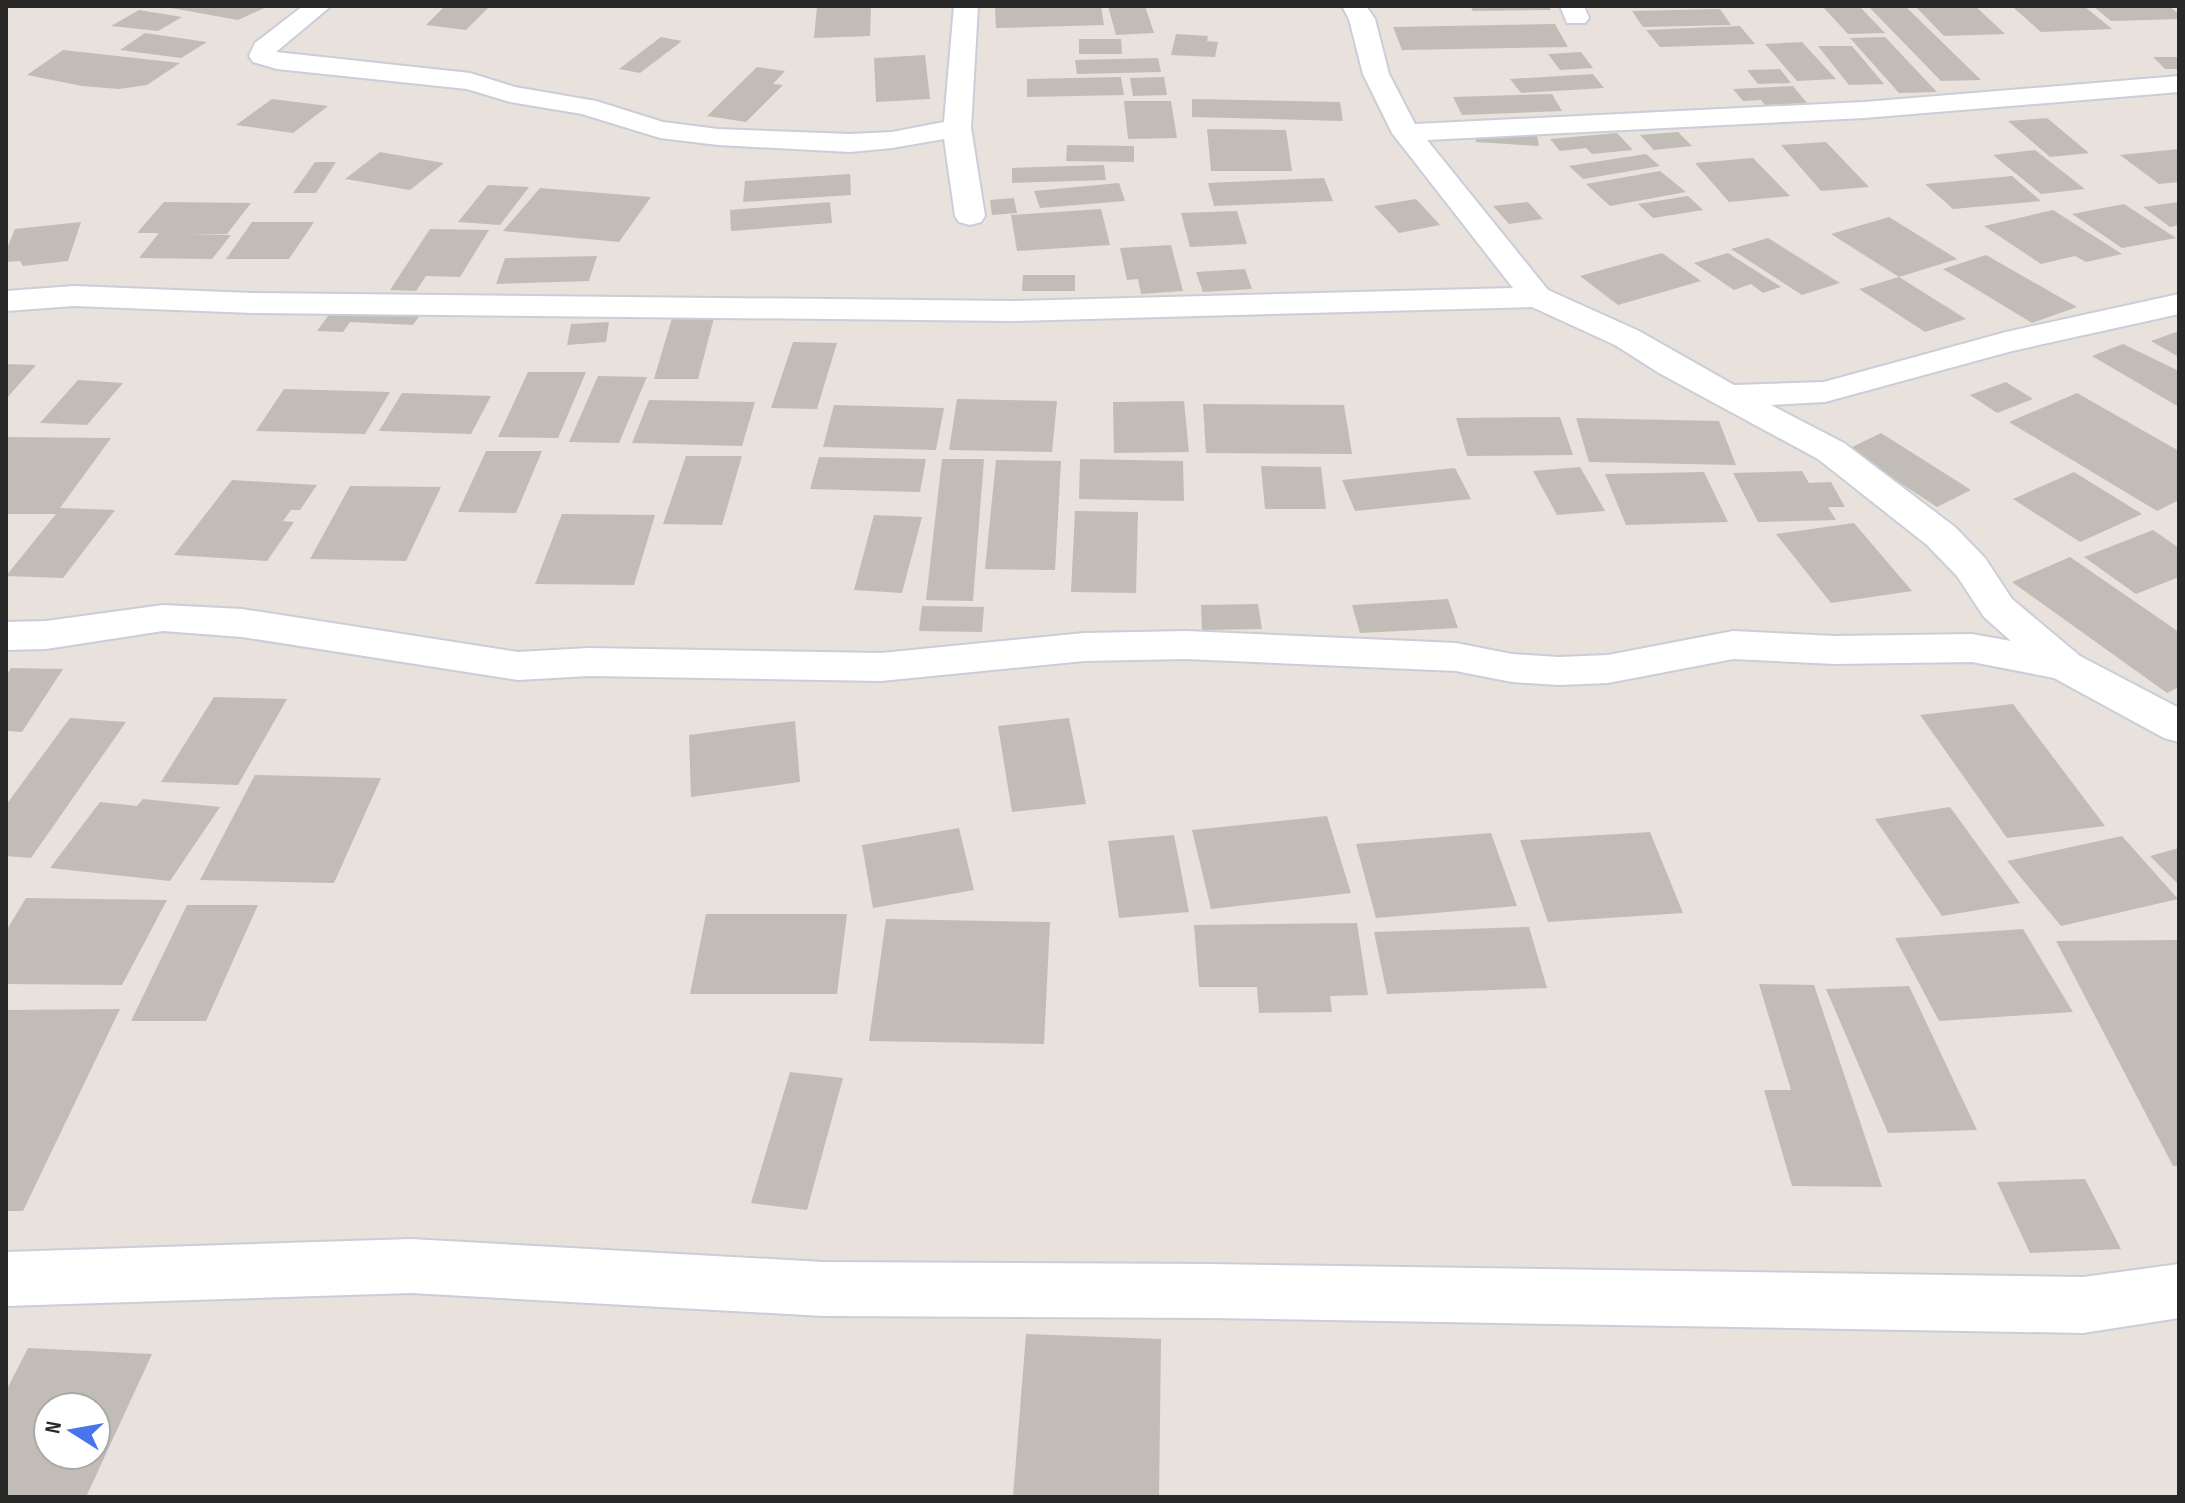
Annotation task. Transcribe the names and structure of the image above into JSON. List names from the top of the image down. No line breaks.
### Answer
{"north":"left"}
